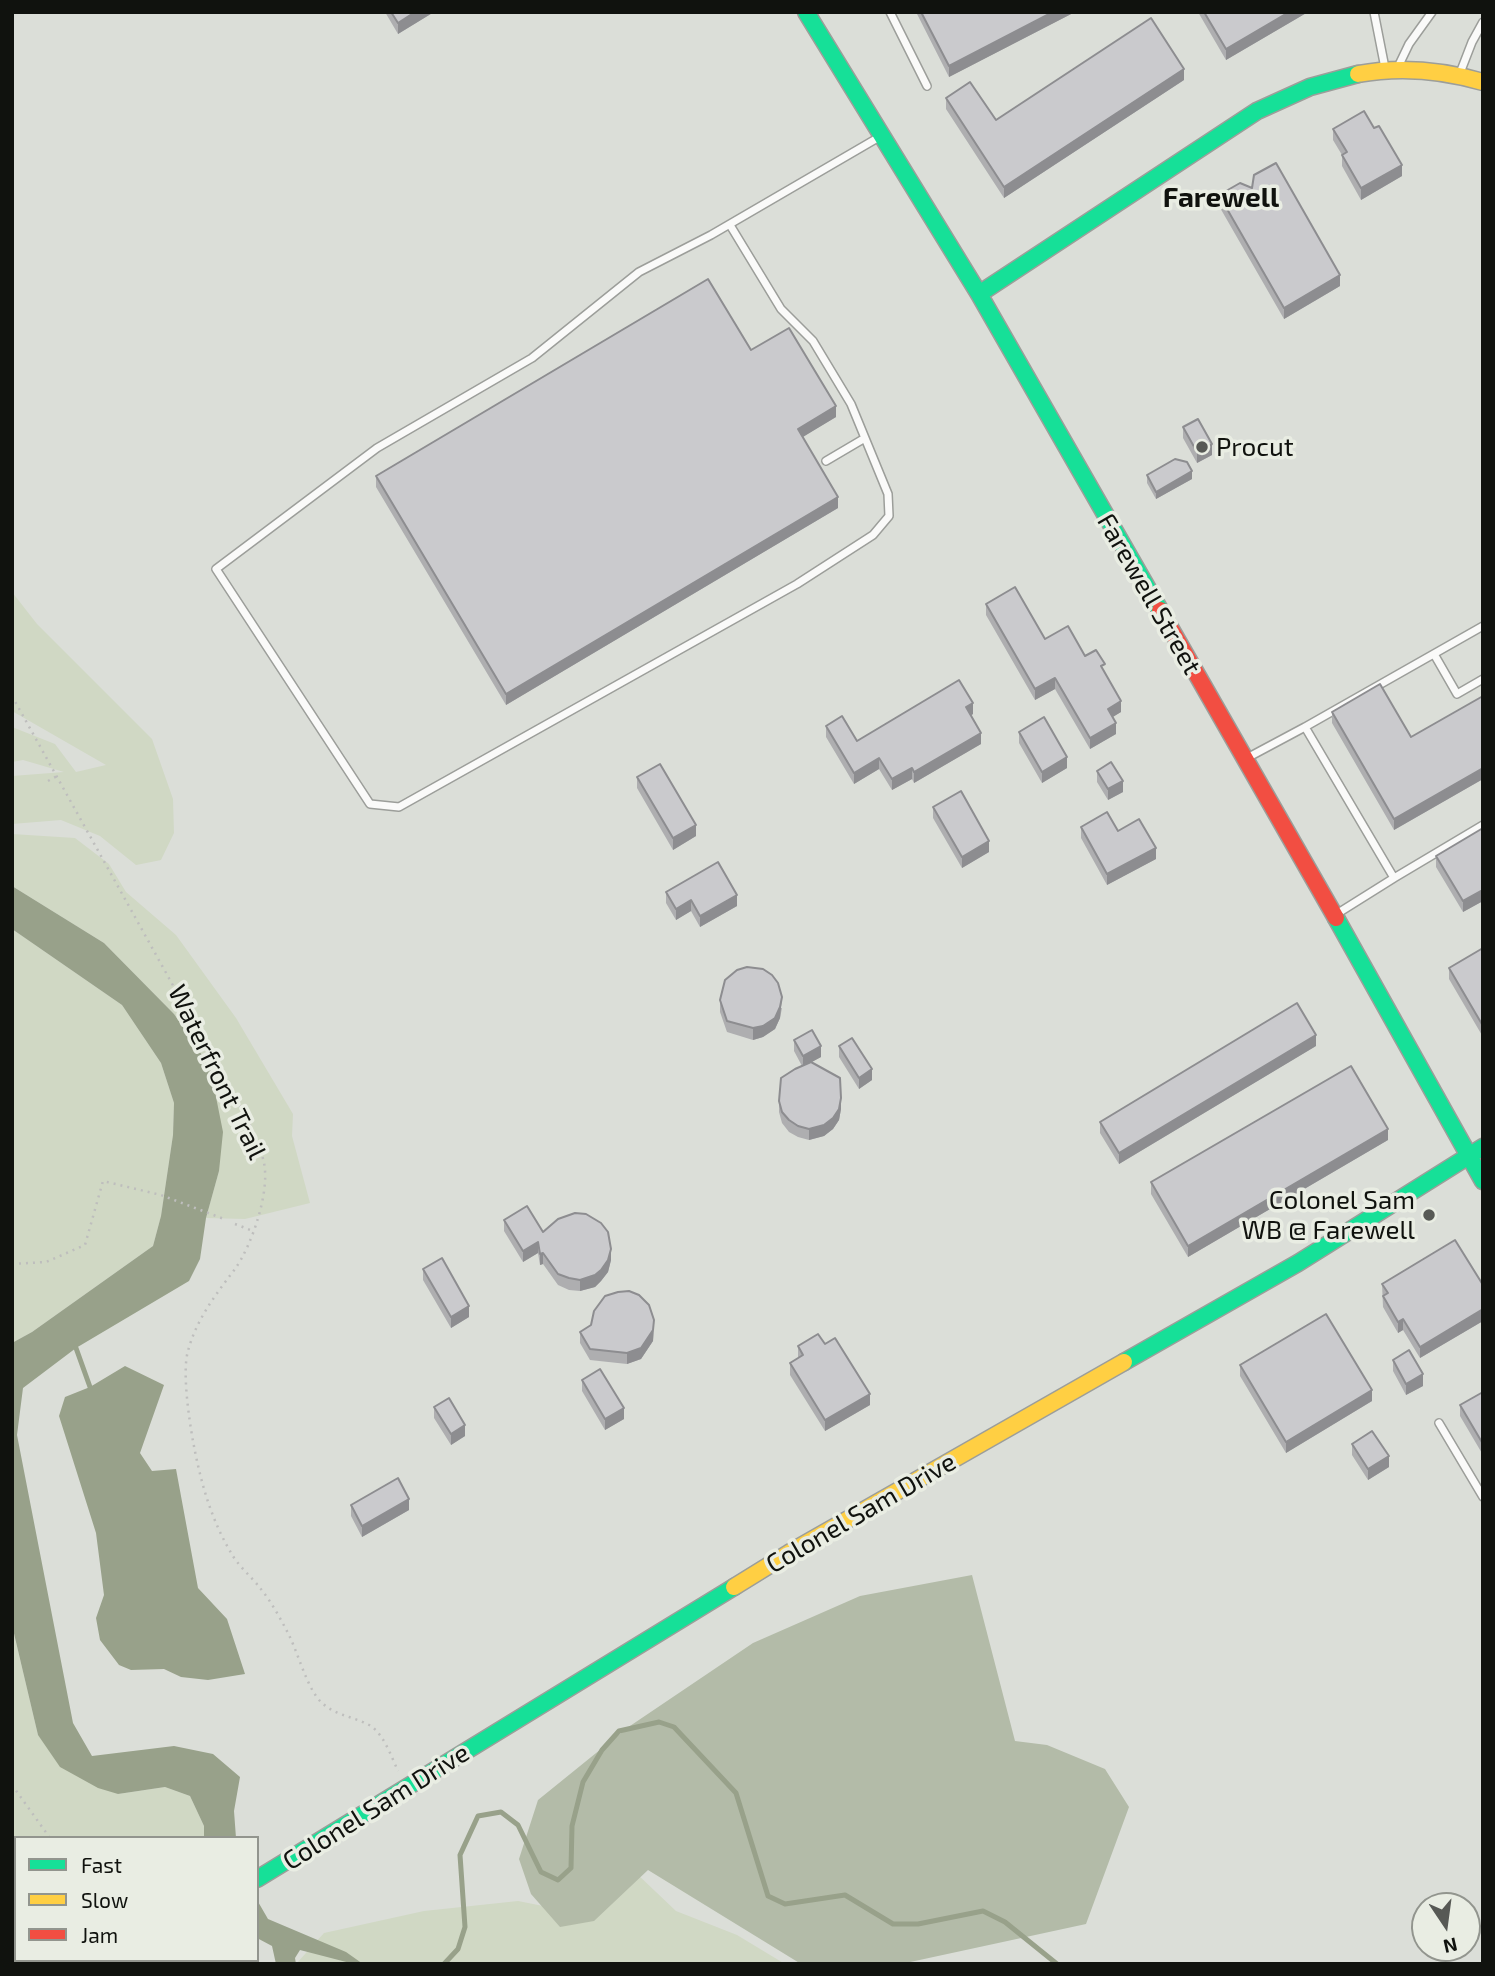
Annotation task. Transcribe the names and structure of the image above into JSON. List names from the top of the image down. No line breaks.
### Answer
{"streets":{"street":["Farewell Street","Colonel Sam Drive"],"path":["Waterfront Trail"]},"crossings":[["Farewell Street","Colonel Sam Drive"]],"districts":["Farewell"],"places":["Procut","Colonel Sam WB @ Farewell"],"legend":["Fast","Slow","Jam"],"north":"bottom"}
